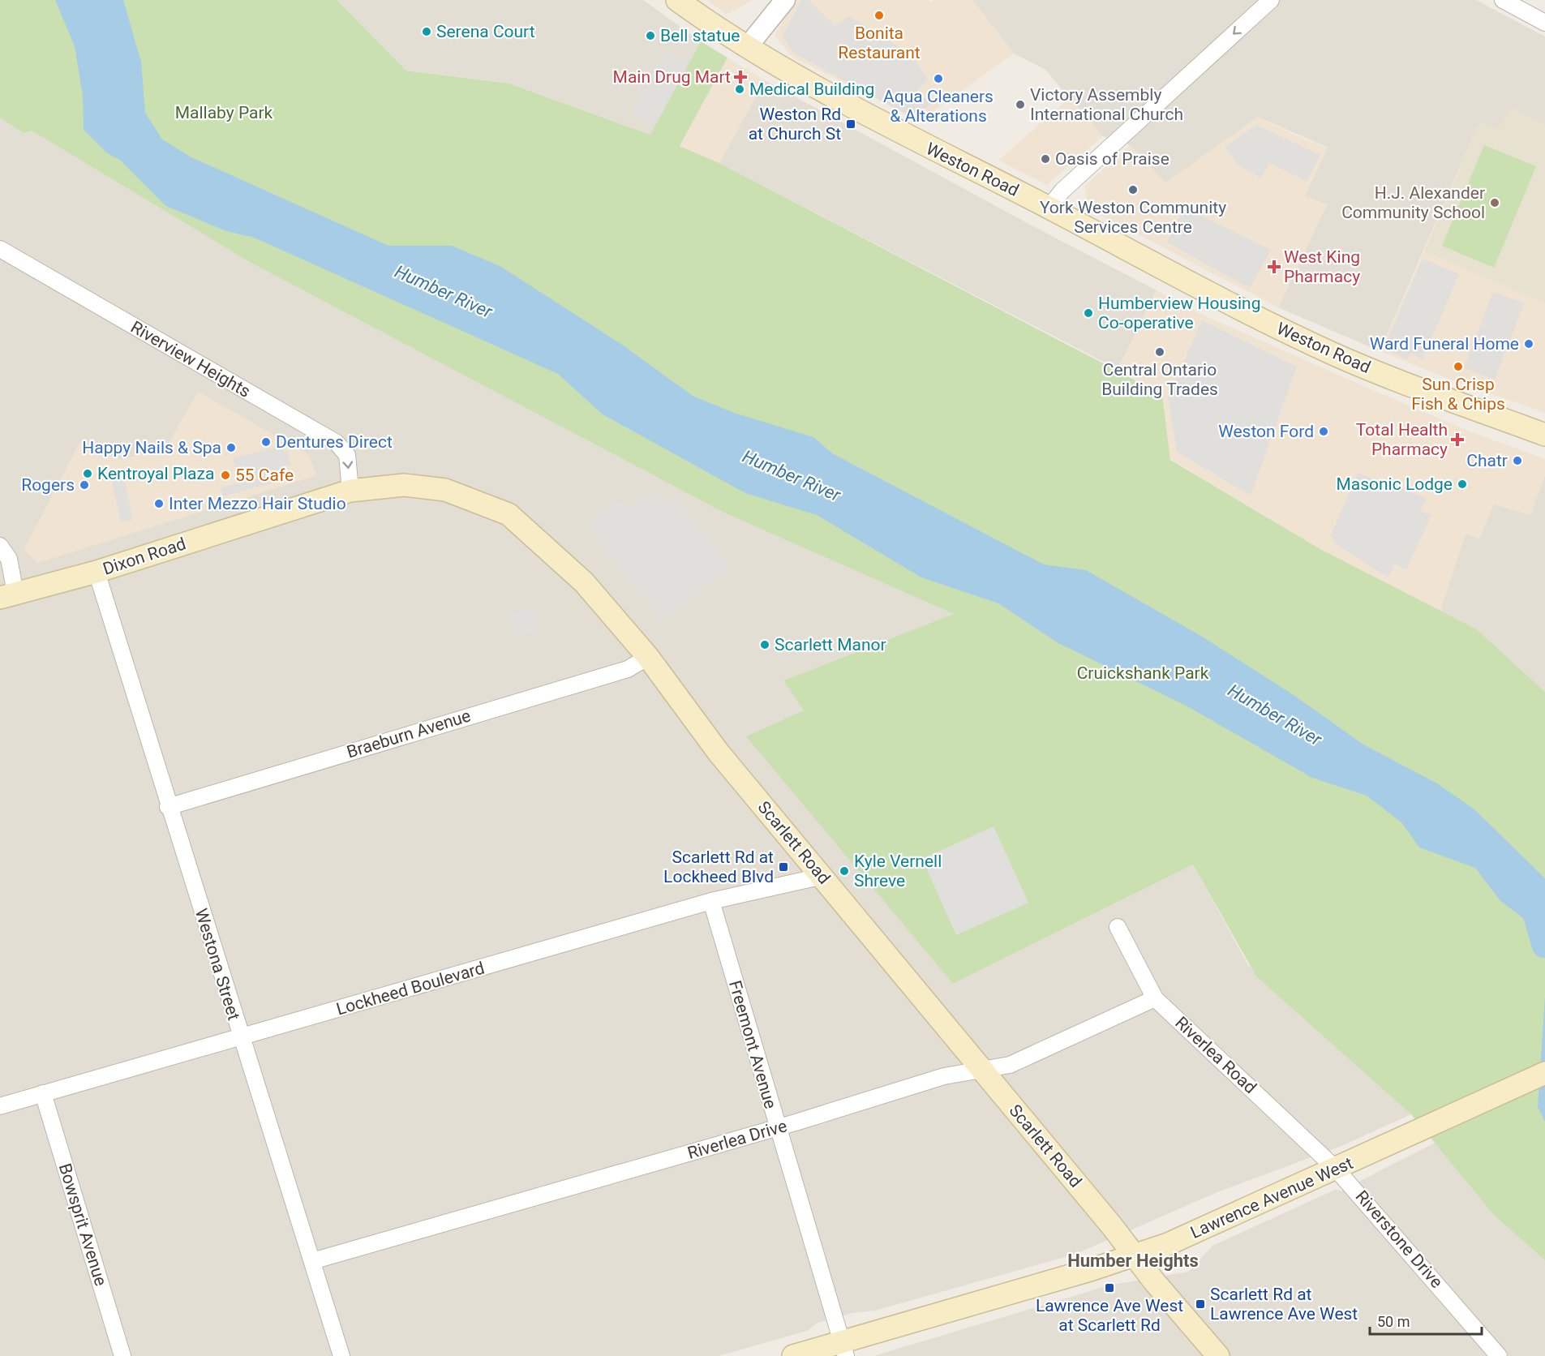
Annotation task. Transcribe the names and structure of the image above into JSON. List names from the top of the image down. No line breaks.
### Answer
{"streets":{"main road":["Weston Road","Dixon Road","Scarlett Road","Lawrence Avenue West"],"street":["Riverview Heights","Braeburn Avenue","Westona Street","Lockheed Boulevard","Freemont Avenue","Riverlea Road","Riverlea Drive","Bowsprit Avenue","Riverstone Drive"]},"crossings":[["Riverview Heights","Scarlett Road"],["Dixon Road","Scarlett Road"],["Dixon Road","Westona Street"],["Braeburn Avenue","Scarlett Road"],["Braeburn Avenue","Westona Street"],["Scarlett Road","Lockheed Boulevard"],["Scarlett Road","Riverlea Drive"],["Scarlett Road","Lawrence Avenue West"],["Westona Street","Lockheed Boulevard"],["Westona Street","Riverlea Drive"],["Lockheed Boulevard","Freemont Avenue"],["Lockheed Boulevard","Bowsprit Avenue"],["Freemont Avenue","Riverlea Drive"],["Freemont Avenue","Lawrence Avenue West"],["Riverlea Road","Riverlea Drive"],["Riverlea Road","Lawrence Avenue West"],["Riverlea Road","Riverstone Drive"],["Lawrence Avenue West","Riverstone Drive"]],"one_way":["Riverview Heights"],"districts":["Humber Heights"],"water":["Humber River"],"parks":["Mallaby Park","Cruickshank Park"],"places":{"other":["Bonita Restaurant","Serena Court","Bell statue","Aqua Cleaners & Alterations","Medical Building","Victory Assembly International Church","Oasis of Praise","York Weston Community Services Centre","H.J. Alexander Community School","Humberview Housing Co-operative","Ward Funeral Home","Central Ontario Building Trades","Sun Crisp Fish & Chips","Weston Ford","Dentures Direct","Happy Nails & Spa","Chatr","Kentroyal Plaza","55 Cafe","Masonic Lodge","Rogers","Inter Mezzo Hair Studio","Scarlett Manor","Kyle Vernell Shreve"],"health":["Main Drug Mart","West King Pharmacy","Total Health Pharmacy"],"transit":["Weston Rd at Church St","Scarlett Rd at Lockheed Blvd","Lawrence Ave West at Scarlett Rd","Scarlett Rd at Lawrence Ave West"]},"scale_bar":"50 m"}
